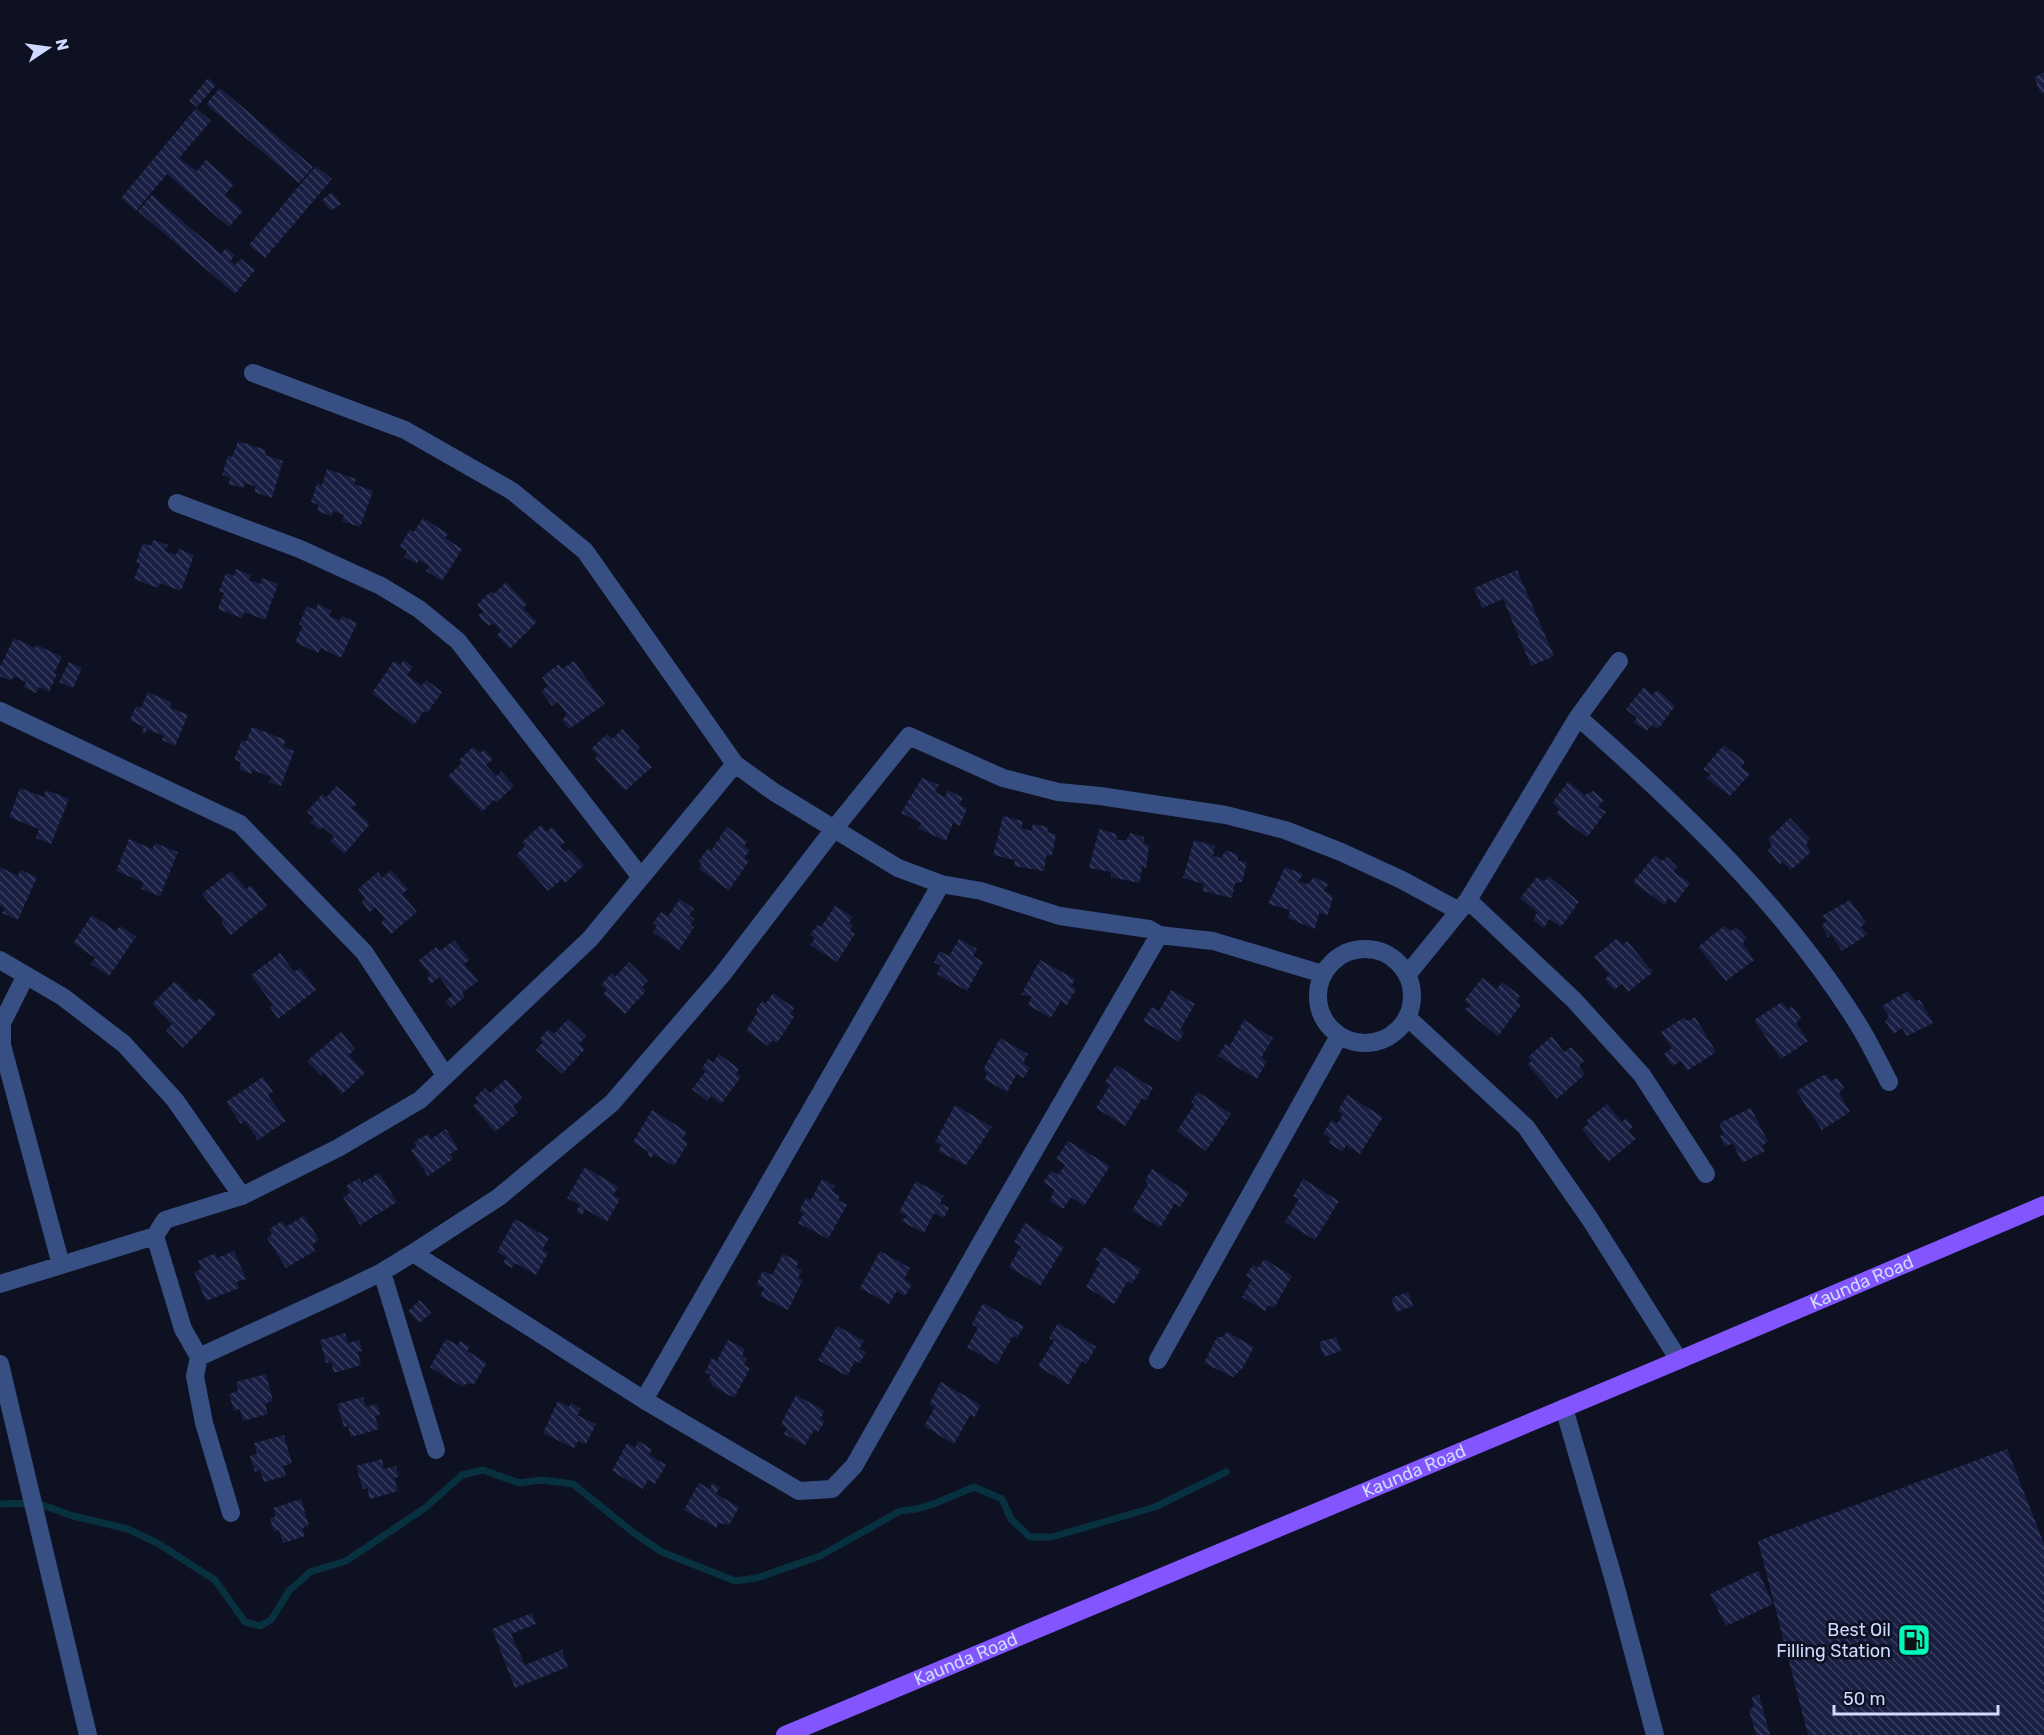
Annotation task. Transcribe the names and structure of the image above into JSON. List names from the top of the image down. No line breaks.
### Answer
{"streets":{"main road":["Kaunda Road"]},"places":{"fuel station":["Best Oil Filling Station"]},"scale_bar":"50 m","north":"right"}
